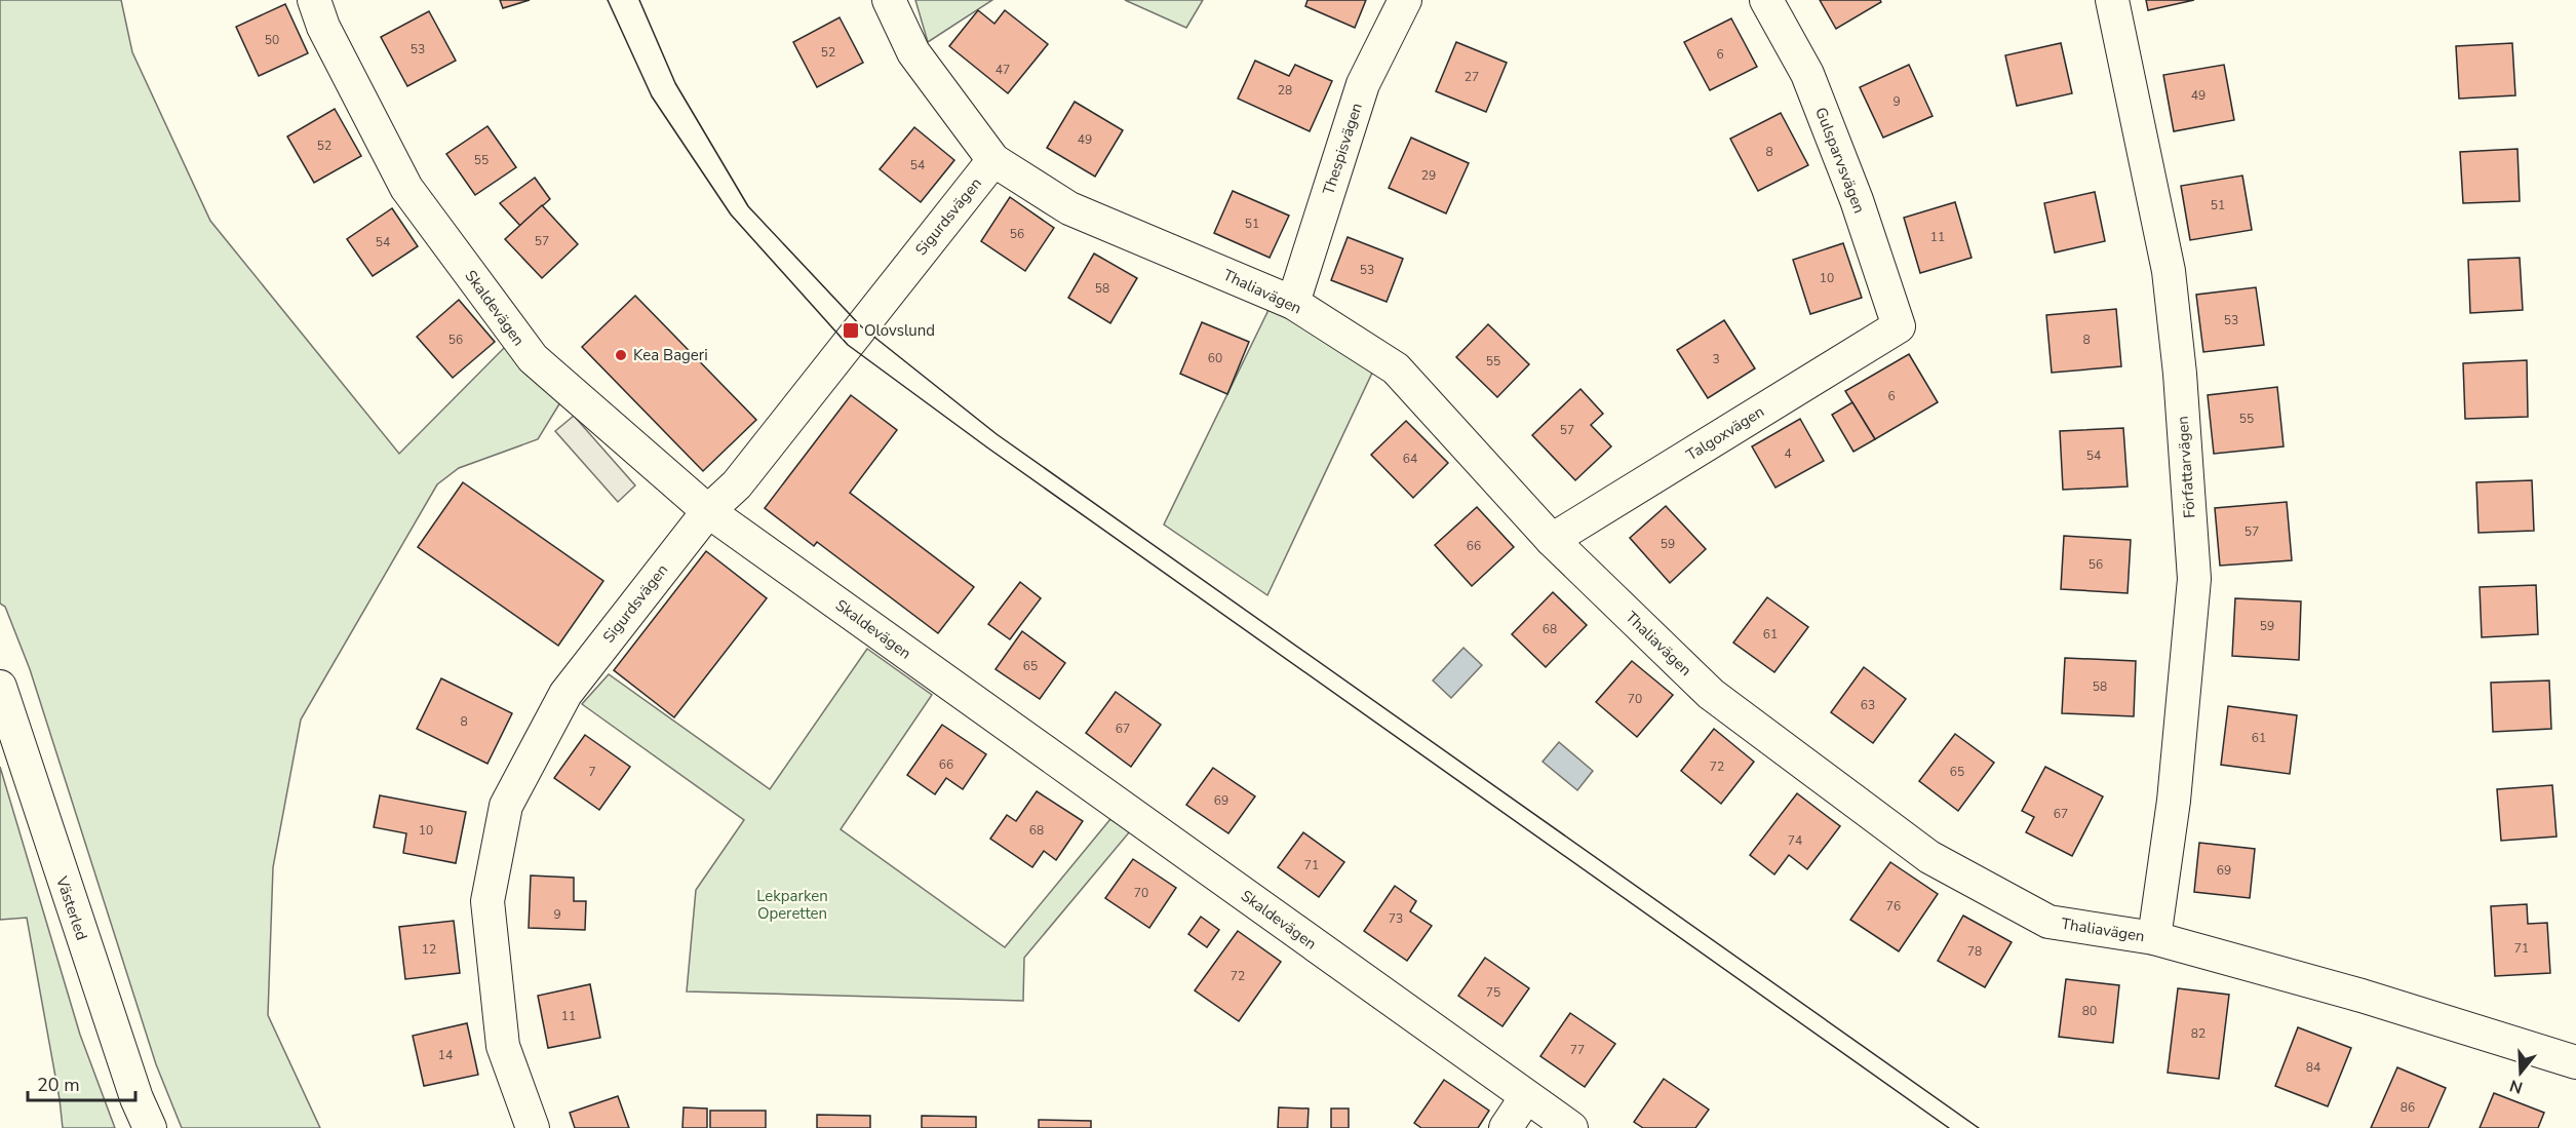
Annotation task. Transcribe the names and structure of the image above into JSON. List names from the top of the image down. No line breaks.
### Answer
{"streets":{"street":["Thespisvägen","Gulsparvsvägen","Sigurdsvägen","Thaliavägen","Skaldevägen","Talgoxvägen","Författarvägen","Västerled"]},"crossings":[["Thespisvägen","Thaliavägen"],["Gulsparvsvägen","Talgoxvägen"],["Sigurdsvägen","Thaliavägen"],["Sigurdsvägen","Skaldevägen"],["Thaliavägen","Talgoxvägen"],["Thaliavägen","Författarvägen"]],"parks":["Lekparken Operetten"],"places":{"transit":["Olovslund"],"other":["Kea Bageri"]},"house_numbers":["50","53","52","6","47","27","28","49","9","49","52","8","55","54","29","51","51","56","11","57","54","53","10","58","53","56","8","60","3","55","6","55","57","4","54","64","57","59","66","56","59","68","61","65","58","70","63","8","67","61","66","72","7","65","69","67","10","68","74","71","69","70","76","9","73","71","12","78","72","75","80","11","82","77","14","84","86"],"scale_bar":"20 m","north":"bottom"}
